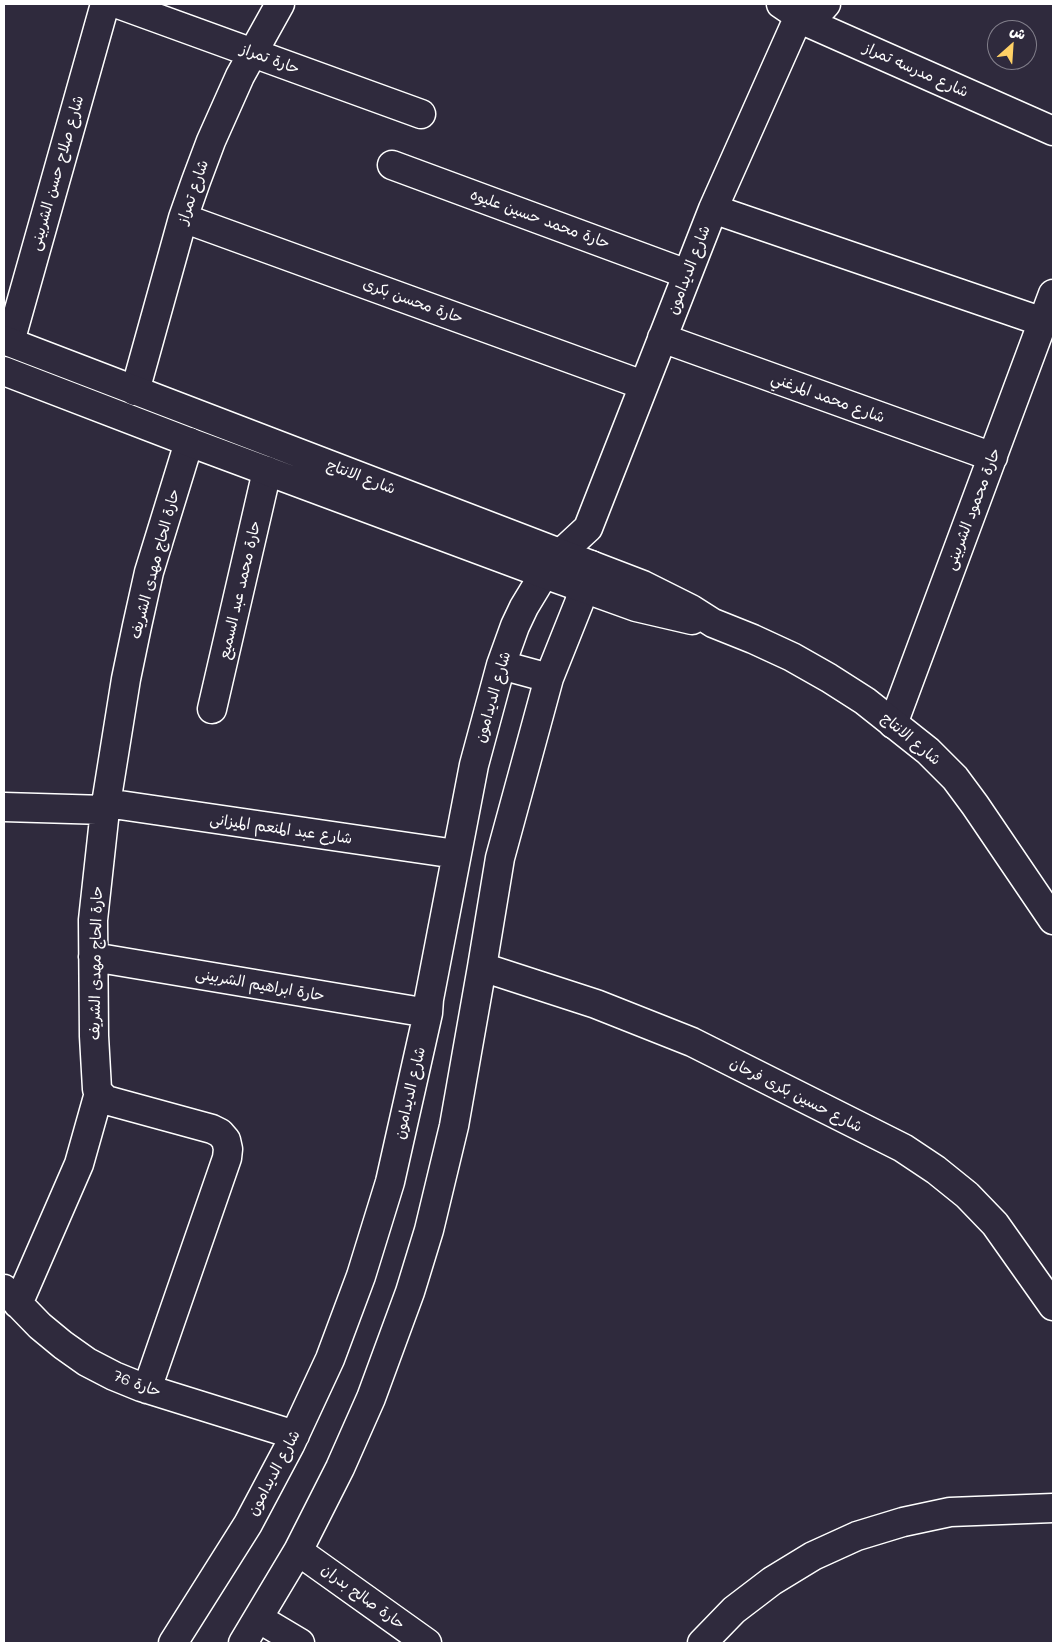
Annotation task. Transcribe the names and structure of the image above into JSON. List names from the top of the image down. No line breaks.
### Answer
{"streets":{"street":["حارة تمراز","شارع مدرسه تمراز","شارع صلاح حسن الشربينى","شارع تمراز","حارة محمد حسين عليوه","شارع الديدامون","حارة محسن بكرى","شارع محمد المرغني","شارع الانتاج","حارة محمود الشربينى","حارة الحاج مهدى الشريف","حارة محمد عبد السميع","شارع عبد المنعم الميزانى","حارة ابراهيم الشربينى","شارع حسين بكرى فرحان","حارة 76","حارة صالح بدران"]},"crossings":[["حارة تمراز","شارع تمراز"],["شارع مدرسه تمراز","شارع الديدامون"],["شارع صلاح حسن الشربينى","شارع الانتاج"],["شارع تمراز","حارة محسن بكرى"],["شارع تمراز","شارع الانتاج"],["حارة محمد حسين عليوه","شارع الديدامون"],["شارع الديدامون","حارة محسن بكرى"],["شارع الديدامون","شارع محمد المرغني"],["شارع الديدامون","شارع الانتاج"],["شارع الديدامون","شارع عبد المنعم الميزانى"],["شارع الديدامون","حارة ابراهيم الشربينى"],["شارع الديدامون","شارع حسين بكرى فرحان"],["شارع الديدامون","حارة 76"],["شارع الديدامون","حارة صالح بدران"],["شارع محمد المرغني","حارة محمود الشربينى"],["شارع الانتاج","حارة محمود الشربينى"],["شارع الانتاج","حارة الحاج مهدى الشريف"],["شارع الانتاج","حارة محمد عبد السميع"],["حارة الحاج مهدى الشريف","شارع عبد المنعم الميزانى"],["حارة الحاج مهدى الشريف","حارة ابراهيم الشربينى"]],"north":"top right"}
